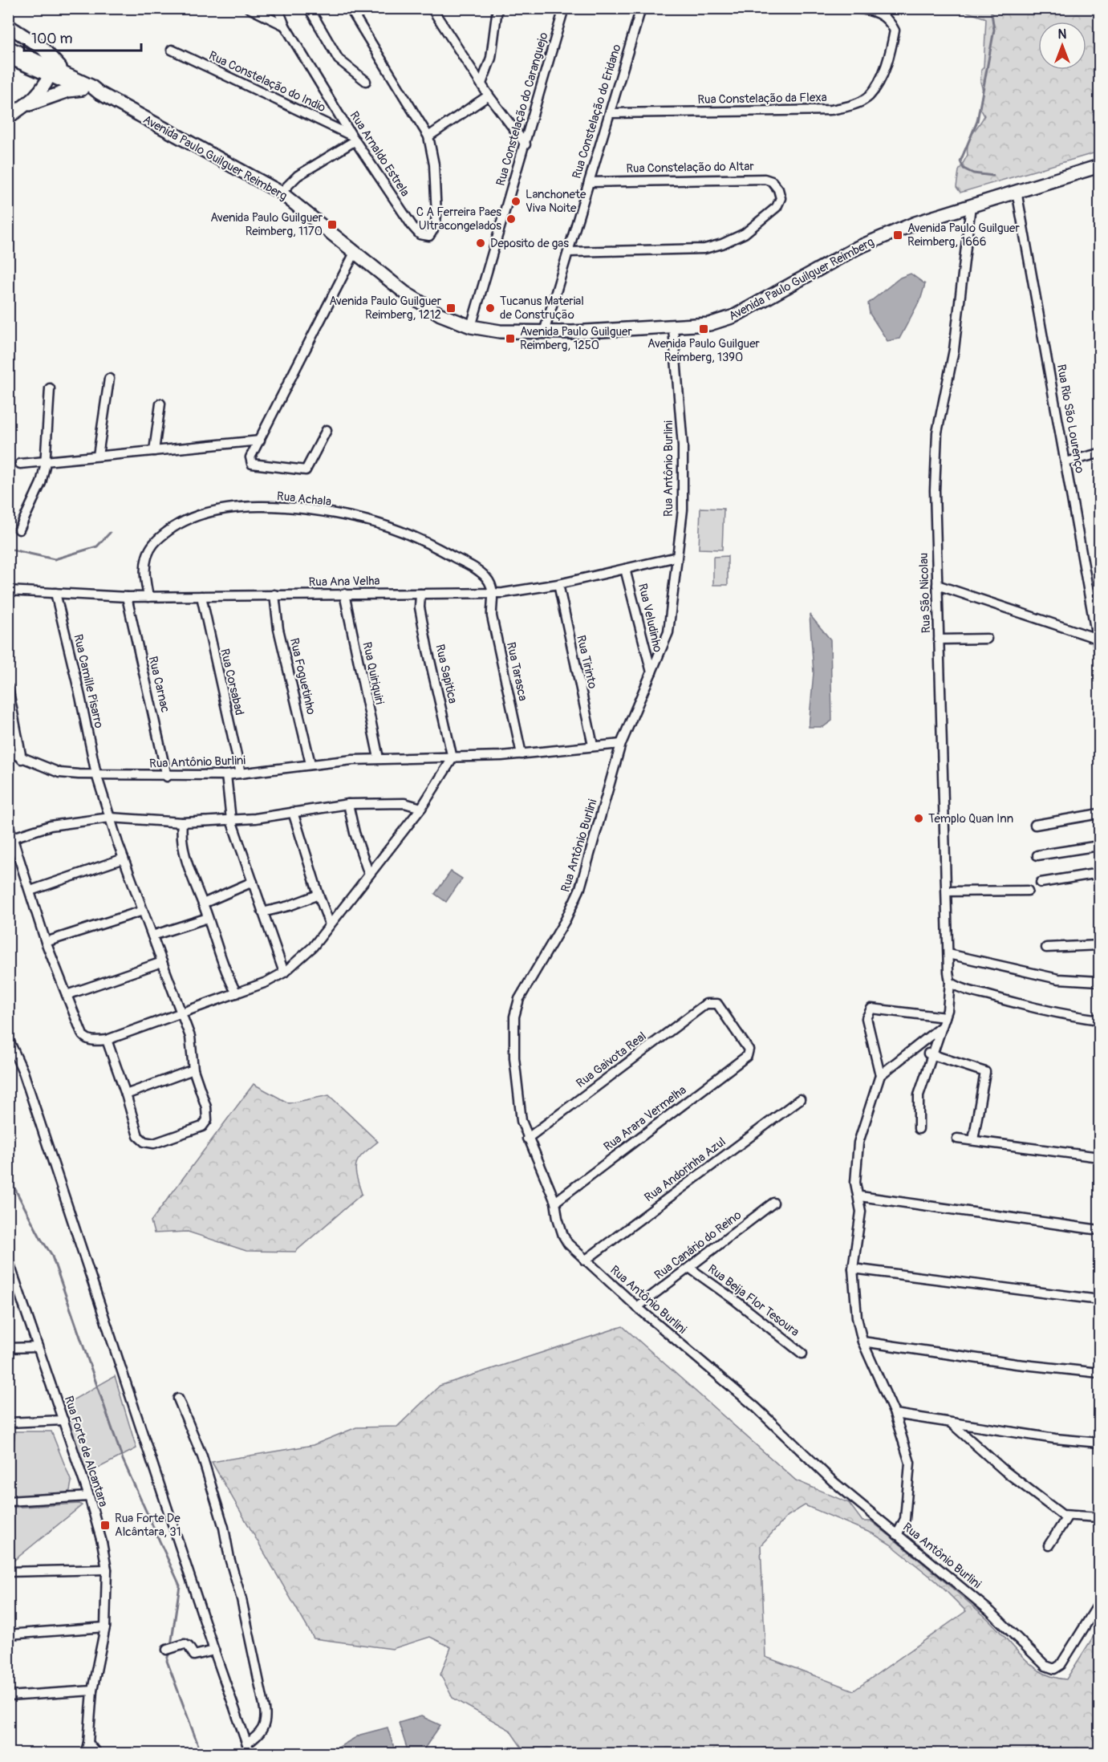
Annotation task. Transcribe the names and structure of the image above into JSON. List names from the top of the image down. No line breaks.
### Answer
{"streets":{"main road":["Avenida Paulo Guilguer Reimberg"],"street":["Rua Constelação do Indio","Rua Constelação da Flexa","Rua Constelação do Caranguejo","Rua Constelação do Eridano","Rua Arnaldo Estrela","Rua Constelação do Altar","Rua Rio São Lourenço","Rua Antônio Burlini","Rua Achala","Rua Ana Velha","Rua São Nicolau","Rua Veludinho","Rua Tirinto","Rua Tarasca","Rua Quiriquiri","Rua Sapitica","Rua Foguetinho","Rua Camille Pisarro","Rua Corsabad","Rua Carnac","Rua Gaivota Real","Rua Arara Vermelha","Rua Andorinha Azul","Rua Canário do Reino","Rua Beija Flor Tesoura","Rua Forte de Alcantara"]},"crossings":[["Rua Constelação do Indio","Rua Arnaldo Estrela"],["Rua Constelação da Flexa","Rua Constelação do Eridano"],["Rua Constelação do Caranguejo","Avenida Paulo Guilguer Reimberg"],["Rua Constelação do Eridano","Avenida Paulo Guilguer Reimberg"],["Rua Constelação do Eridano","Rua Constelação do Altar"],["Avenida Paulo Guilguer Reimberg","Rua Rio São Lourenço"],["Avenida Paulo Guilguer Reimberg","Rua Antônio Burlini"],["Avenida Paulo Guilguer Reimberg","Rua São Nicolau"],["Rua Antônio Burlini","Rua Ana Velha"],["Rua Antônio Burlini","Rua Veludinho"],["Rua Antônio Burlini","Rua Tirinto"],["Rua Antônio Burlini","Rua Tarasca"],["Rua Antônio Burlini","Rua Quiriquiri"],["Rua Antônio Burlini","Rua Sapitica"],["Rua Antônio Burlini","Rua Foguetinho"],["Rua Antônio Burlini","Rua Camille Pisarro"],["Rua Antônio Burlini","Rua Corsabad"],["Rua Antônio Burlini","Rua Carnac"],["Rua Antônio Burlini","Rua Gaivota Real"],["Rua Antônio Burlini","Rua Arara Vermelha"],["Rua Antônio Burlini","Rua Andorinha Azul"],["Rua Antônio Burlini","Rua Canário do Reino"],["Rua Achala","Rua Ana Velha"],["Rua Achala","Rua Tarasca"],["Rua Ana Velha","Rua Veludinho"],["Rua Ana Velha","Rua Tirinto"],["Rua Ana Velha","Rua Tarasca"],["Rua Ana Velha","Rua Quiriquiri"],["Rua Ana Velha","Rua Sapitica"],["Rua Ana Velha","Rua Foguetinho"],["Rua Ana Velha","Rua Camille Pisarro"],["Rua Ana Velha","Rua Corsabad"],["Rua Ana Velha","Rua Carnac"],["Rua Gaivota Real","Rua Arara Vermelha"],["Rua Canário do Reino","Rua Beija Flor Tesoura"]],"places":{"other":["Lanchonete Viva Noite","C A Ferreira Paes Ultracongelados","Deposito de gas","Tucanus Material de Construção","Templo Quan Inn"],"transit":["Avenida Paulo Guilguer Reimberg, 1170","Avenida Paulo Guilguer Reimberg, 1666","Avenida Paulo Guilguer Reimberg, 1212","Avenida Paulo Guilguer Reimberg, 1390","Avenida Paulo Guilguer Reimberg, 1250","Rua Forte De Alcântara, 31"]},"scale_bar":"100 m","north":"top"}
